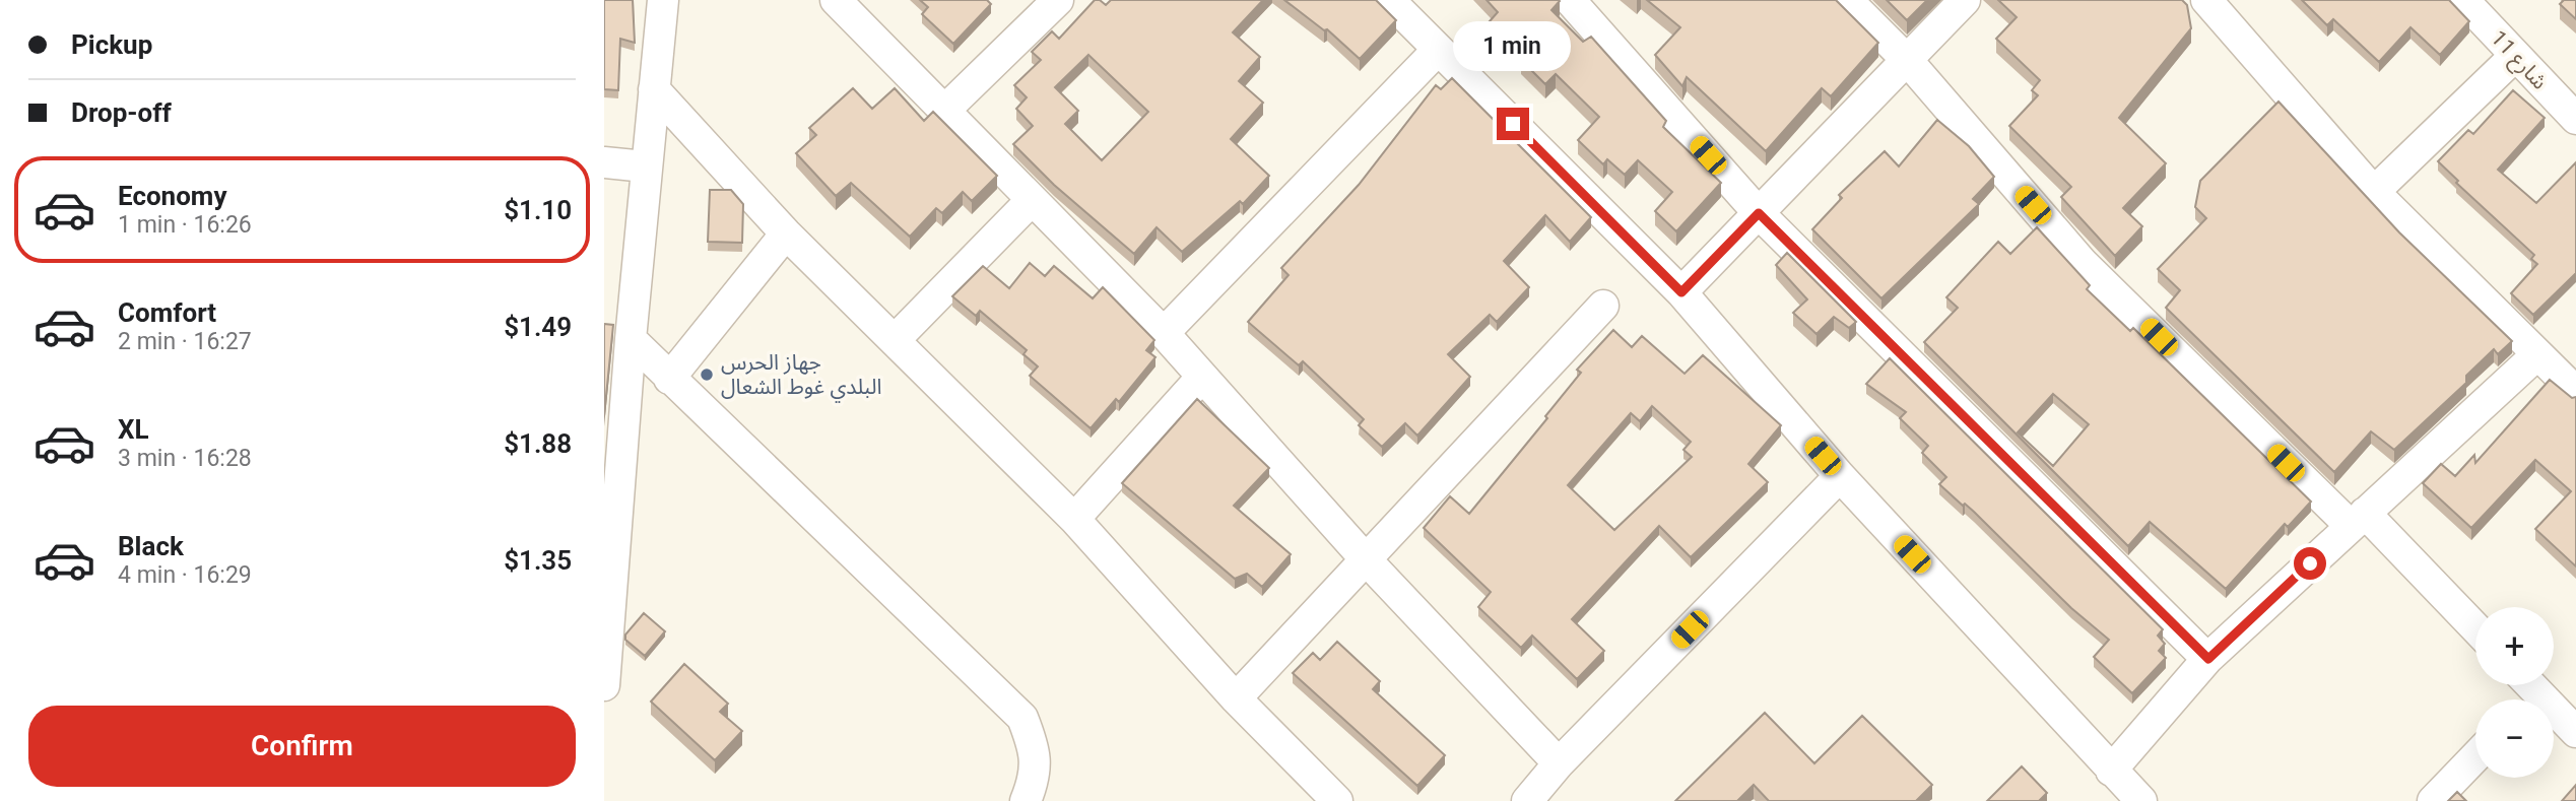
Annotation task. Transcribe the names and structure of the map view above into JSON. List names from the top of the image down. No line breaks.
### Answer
{"streets":{"street":["شارع 11"]},"places":["جهاز الحرس البلدي غوط الشعال"],"page":{"banner":["Pickup","Drop-off"],"bubble":"1 min","list":[{"name":"Economy","note":"1 min · 16:26","value":"$1.10"},{"name":"Comfort","note":"2 min · 16:27","value":"$1.49"},{"name":"XL","note":"3 min · 16:28","value":"$1.88"},{"name":"Black","note":"4 min · 16:29","value":"$1.35"}],"map_buttons":["+","−"],"buttons":"Confirm"}}
